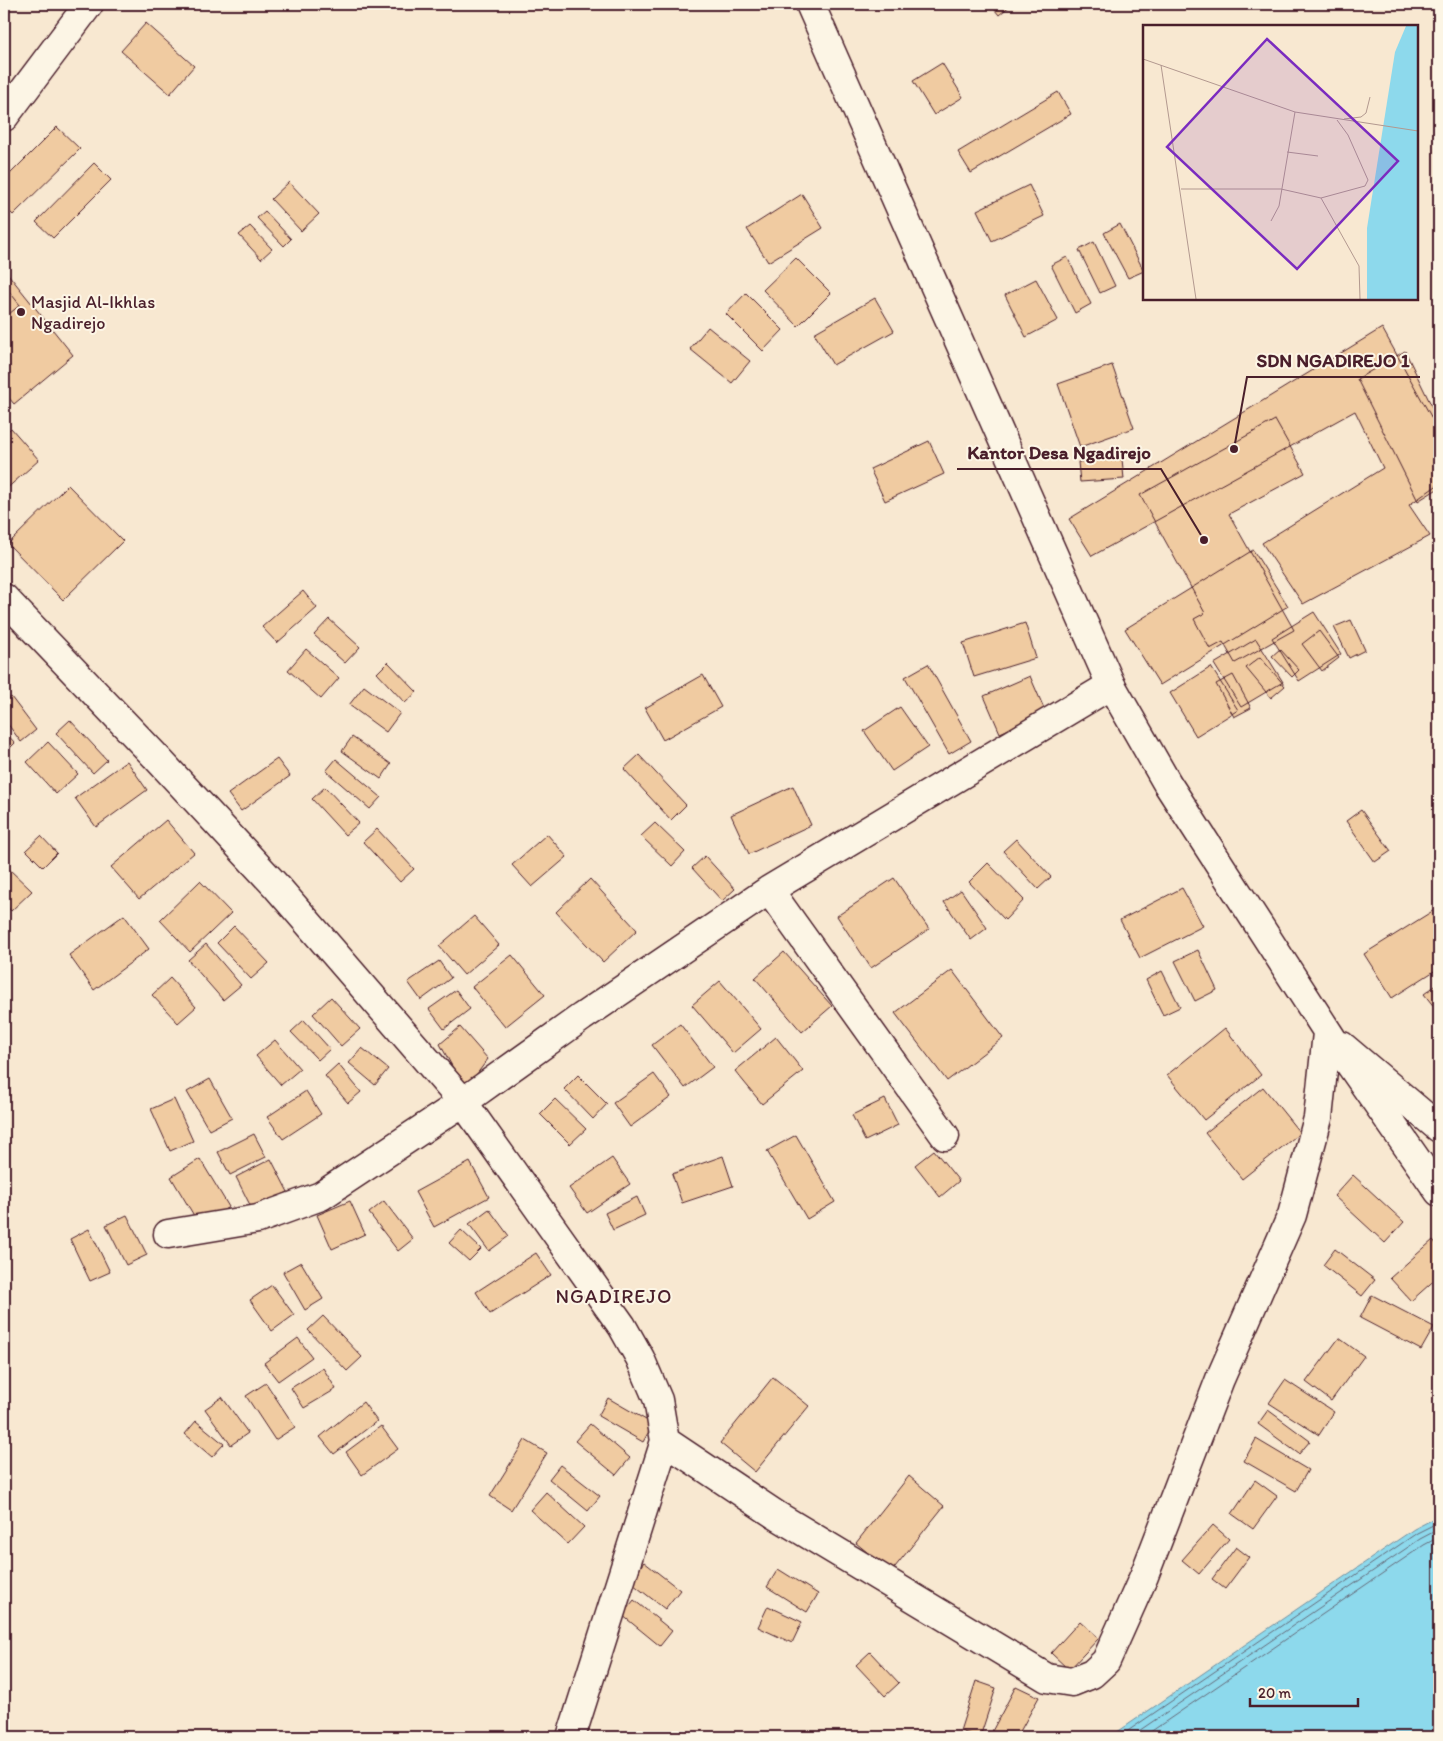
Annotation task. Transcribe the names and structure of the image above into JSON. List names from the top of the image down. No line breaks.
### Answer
{"districts":["NGADIREJO"],"places":["Masjid Al-Ikhlas Ngadirejo","SDN NGADIREJO 1","Kantor Desa Ngadirejo"],"scale_bar":"20 m"}
